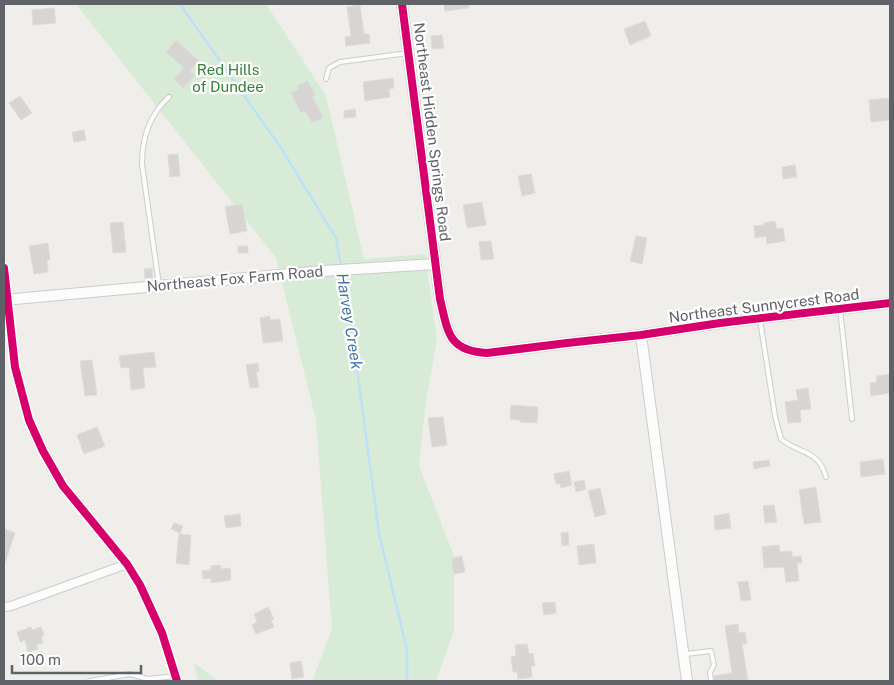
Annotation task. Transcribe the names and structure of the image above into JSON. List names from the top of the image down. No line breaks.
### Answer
{"streets":{"street":["Northeast Hidden Springs Road","Northeast Fox Farm Road","Northeast Sunnycrest Road"]},"crossings":[["Northeast Hidden Springs Road","Northeast Fox Farm Road"]],"water":["Harvey Creek"],"parks":["Red Hills of Dundee"],"scale_bar":"100 m"}
